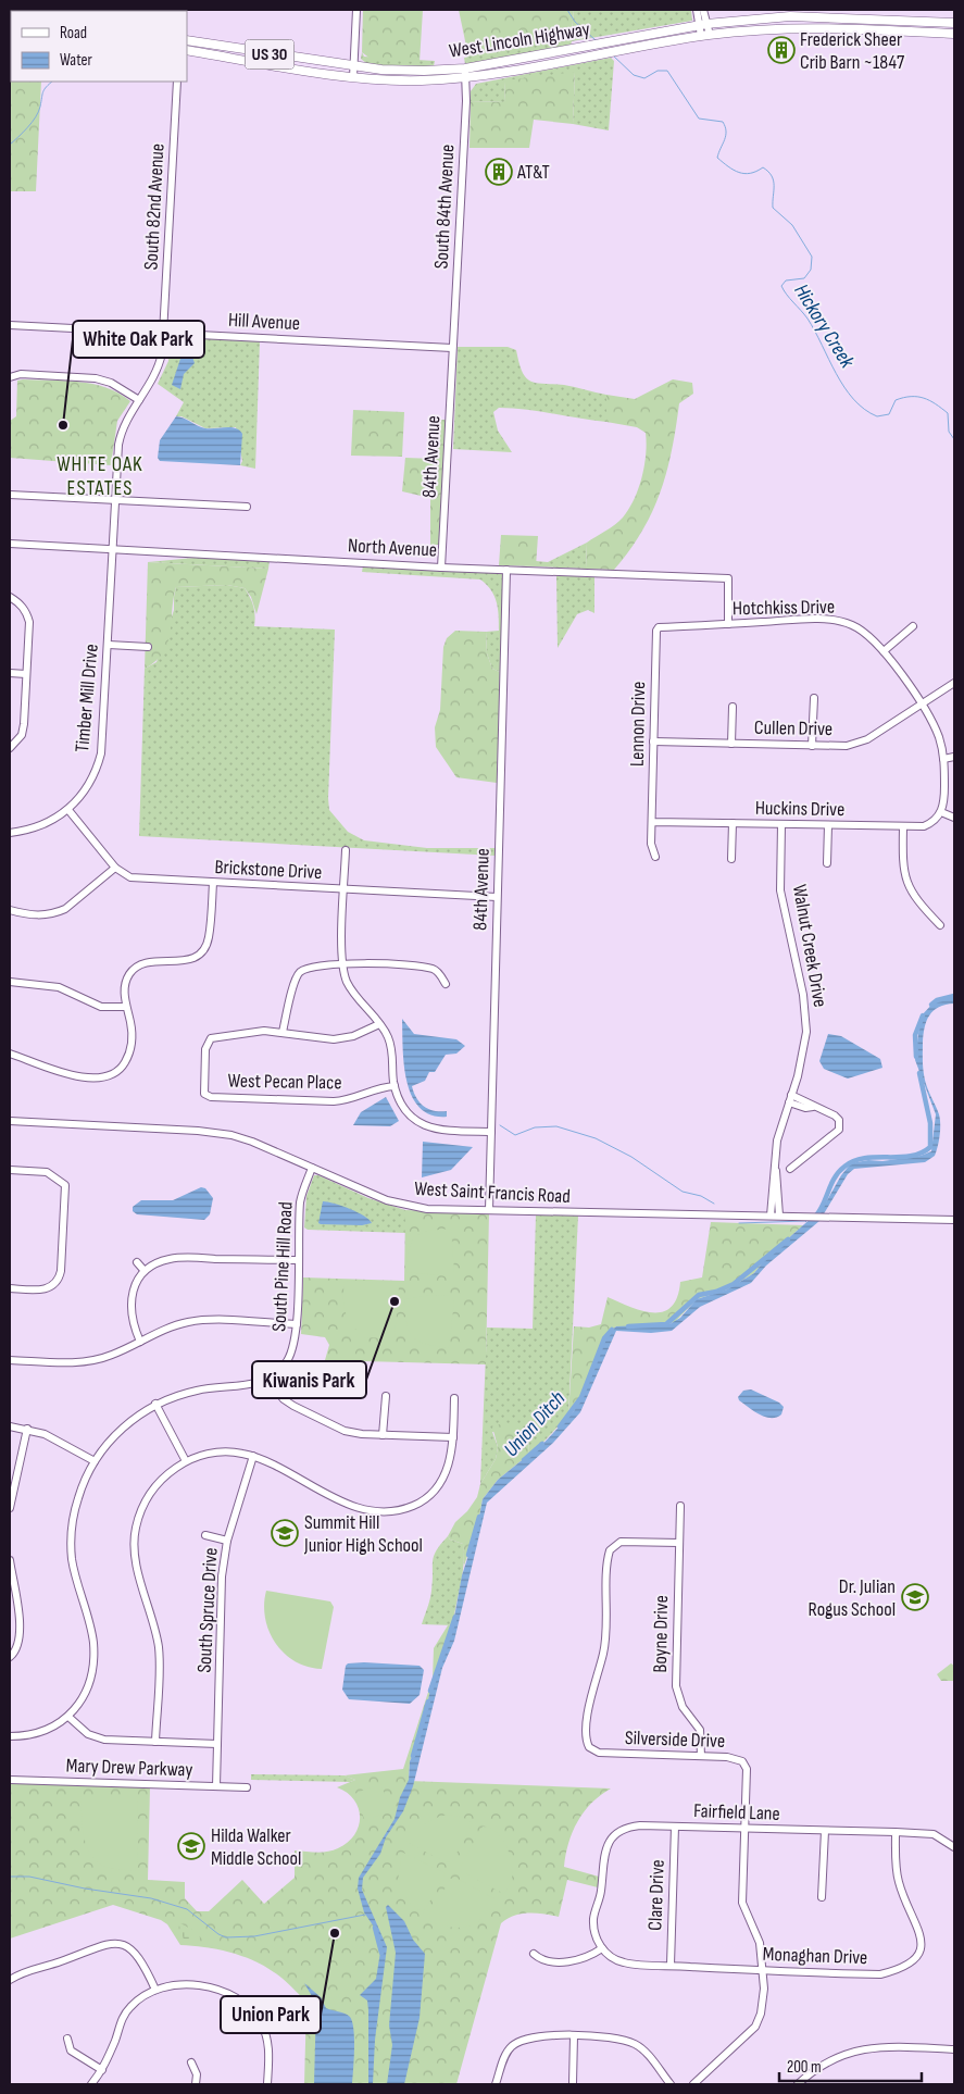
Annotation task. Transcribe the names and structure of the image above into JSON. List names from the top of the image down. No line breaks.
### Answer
{"streets":{"main road":["West Lincoln Highway","US 30"],"street":["South 82nd Avenue","South 84th Avenue","Hill Avenue","84th Avenue","North Avenue","Hotchkiss Drive","Timber Mill Drive","Lennon Drive","Cullen Drive","Huckins Drive","Brickstone Drive","Walnut Creek Drive","West Pecan Place","West Saint Francis Road","South Pine Hill Road","South Spruce Drive","Boyne Drive","Silverside Drive","Mary Drew Parkway","Fairfield Lane","Clare Drive","Monaghan Drive"]},"crossings":[["West Lincoln Highway","South 84th Avenue"],["South 82nd Avenue","Hill Avenue"],["South 82nd Avenue","Timber Mill Drive"],["South 84th Avenue","Hill Avenue"],["South 84th Avenue","84th Avenue"],["Hill Avenue","84th Avenue"],["84th Avenue","North Avenue"],["84th Avenue","Brickstone Drive"],["84th Avenue","West Saint Francis Road"],["North Avenue","Hotchkiss Drive"],["North Avenue","Timber Mill Drive"],["Hotchkiss Drive","Lennon Drive"],["Hotchkiss Drive","Cullen Drive"],["Hotchkiss Drive","Huckins Drive"],["Timber Mill Drive","Brickstone Drive"],["Lennon Drive","Cullen Drive"],["Lennon Drive","Huckins Drive"],["Huckins Drive","Walnut Creek Drive"],["Walnut Creek Drive","West Saint Francis Road"],["West Saint Francis Road","South Pine Hill Road"],["South Spruce Drive","Mary Drew Parkway"],["Boyne Drive","Silverside Drive"],["Silverside Drive","Fairfield Lane"],["Silverside Drive","Monaghan Drive"],["Fairfield Lane","Clare Drive"],["Fairfield Lane","Monaghan Drive"],["Clare Drive","Monaghan Drive"]],"districts":["WHITE OAK ESTATES"],"water":["Hickory Creek","Union Ditch"],"places":{"building":["Frederick Sheer Crib Barn ~1847","AT&T"],"other":["White Oak Park","Kiwanis Park","Union Park"],"school or university":["Summit Hill Junior High School","Dr. Julian Rogus School","Hilda Walker Middle School"]},"legend":["Road","Water"],"scale_bar":"200 m"}
